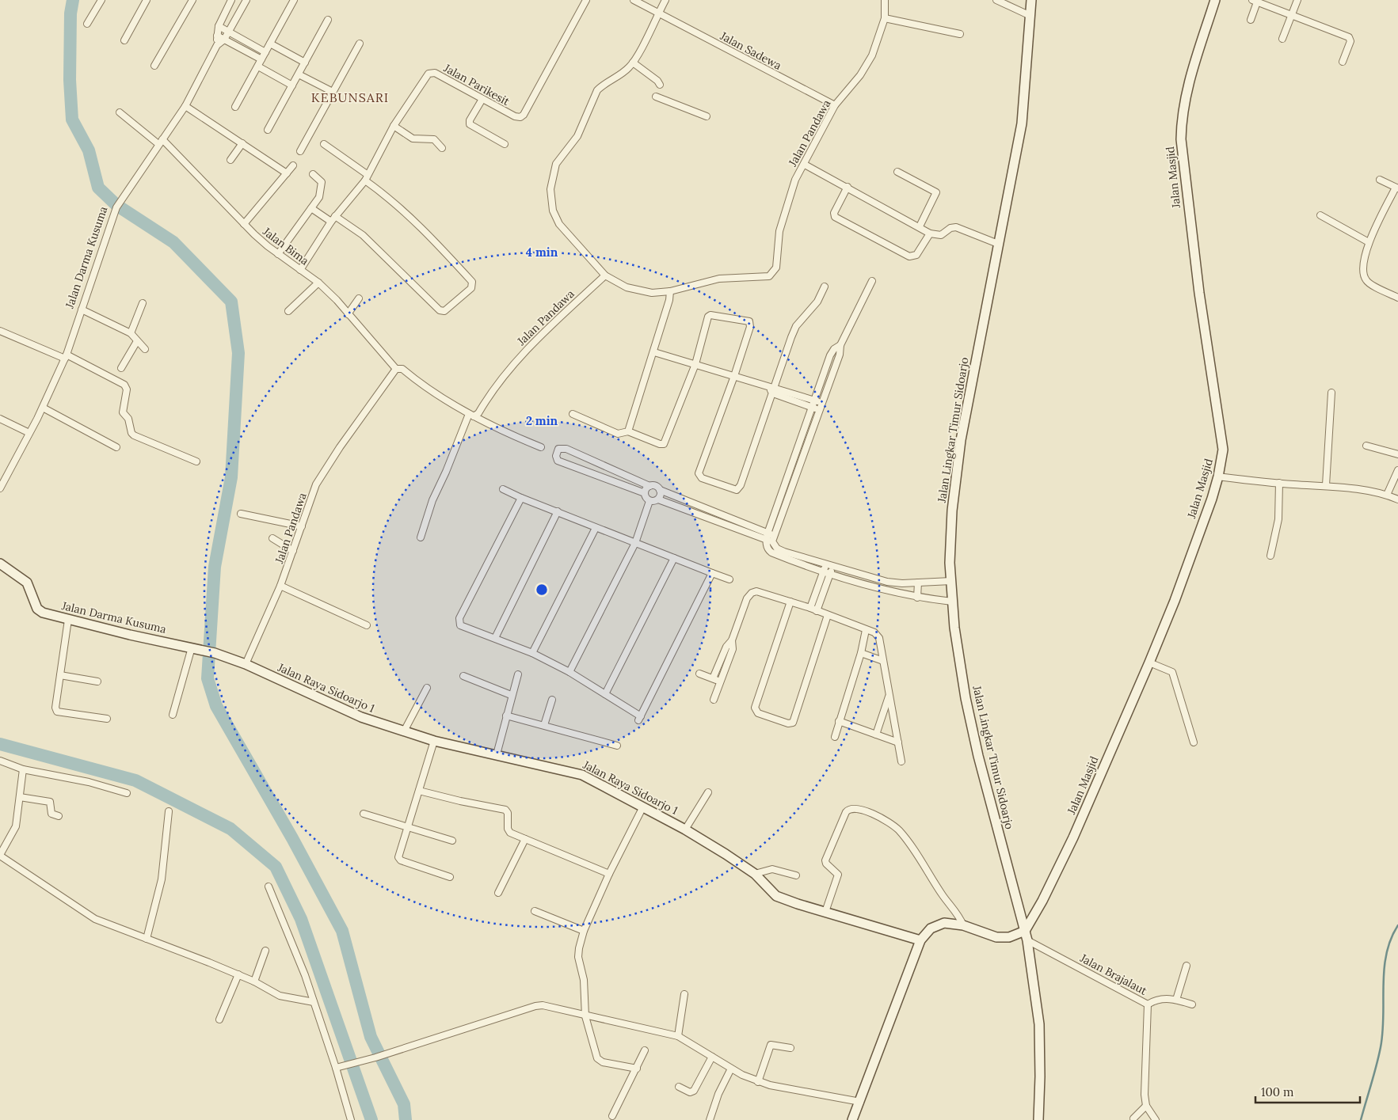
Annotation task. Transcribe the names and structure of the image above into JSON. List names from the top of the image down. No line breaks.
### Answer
{"streets":{"street":["Jalan Sadewa","Jalan Parikesit","Jalan Pandawa","Jalan Masjid","Jalan Bima","Jalan Darma Kusuma","Jalan Lingkar Timur Sidoarjo","Jalan Raya Sidoarjo 1","Jalan Brajalaut"]},"crossings":[["Jalan Sadewa","Jalan Pandawa"],["Jalan Parikesit","Jalan Bima"],["Jalan Pandawa","Jalan Bima"],["Jalan Pandawa","Jalan Darma Kusuma"],["Jalan Pandawa","Jalan Raya Sidoarjo 1"],["Jalan Masjid","Jalan Lingkar Timur Sidoarjo"],["Jalan Bima","Jalan Darma Kusuma"],["Jalan Darma Kusuma","Jalan Raya Sidoarjo 1"],["Jalan Lingkar Timur Sidoarjo","Jalan Brajalaut"]],"districts":["KEBUNSARI"],"scale_bar":"100 m","rings":["4 min","2 min"]}
